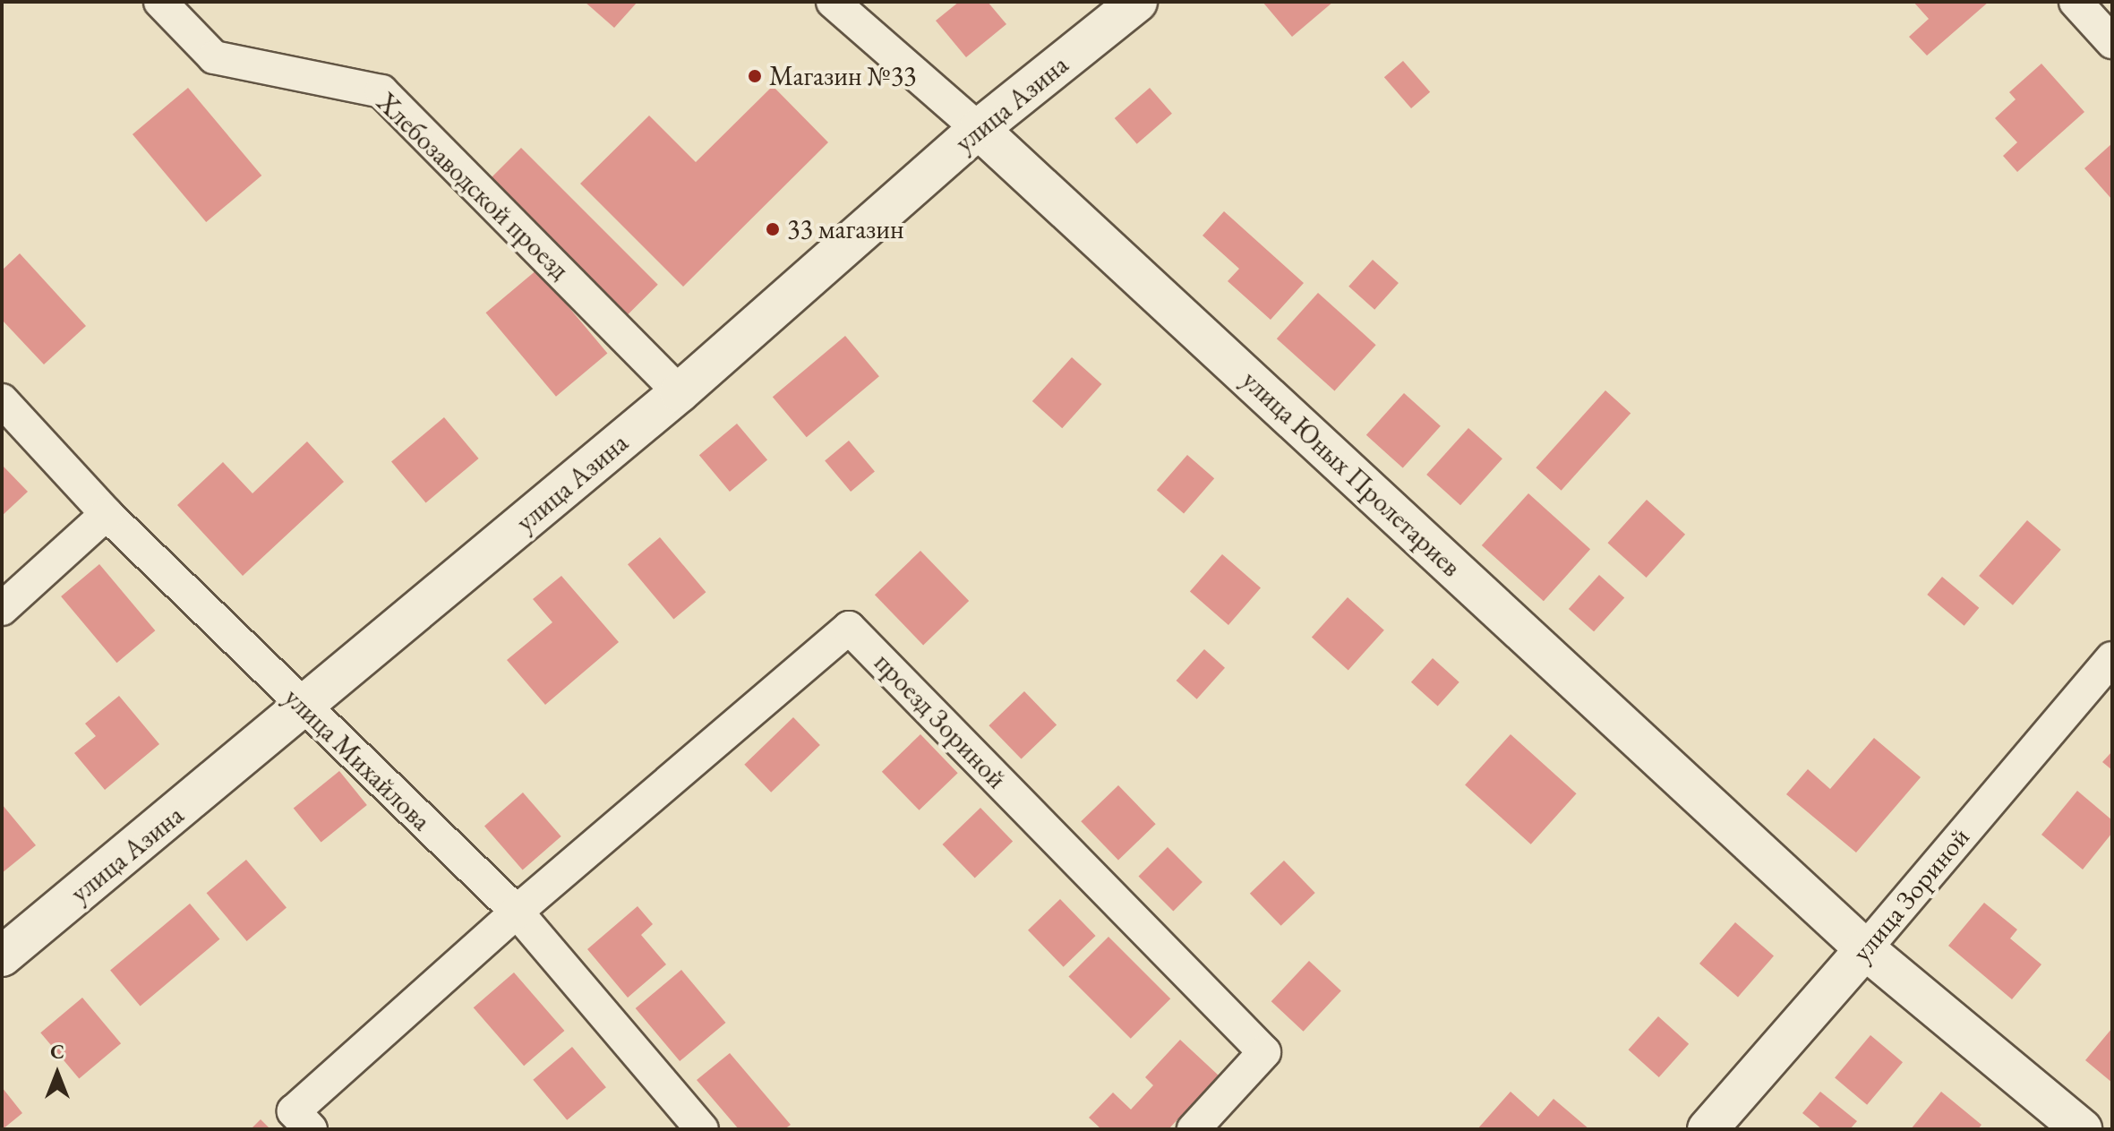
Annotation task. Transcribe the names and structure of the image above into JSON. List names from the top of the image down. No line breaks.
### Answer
{"streets":{"main road":["улица Азина","улица Юных Пролетариев","улица Зориной"],"street":["Хлебозаводской проезд","проезд Зориной","улица Михайлова"]},"crossings":[["улица Азина","Хлебозаводской проезд"],["улица Азина","улица Юных Пролетариев"],["улица Азина","улица Михайлова"],["улица Юных Пролетариев","улица Зориной"],["проезд Зориной","улица Михайлова"]],"places":["Магазин №33","33 магазин"],"north":"top"}
